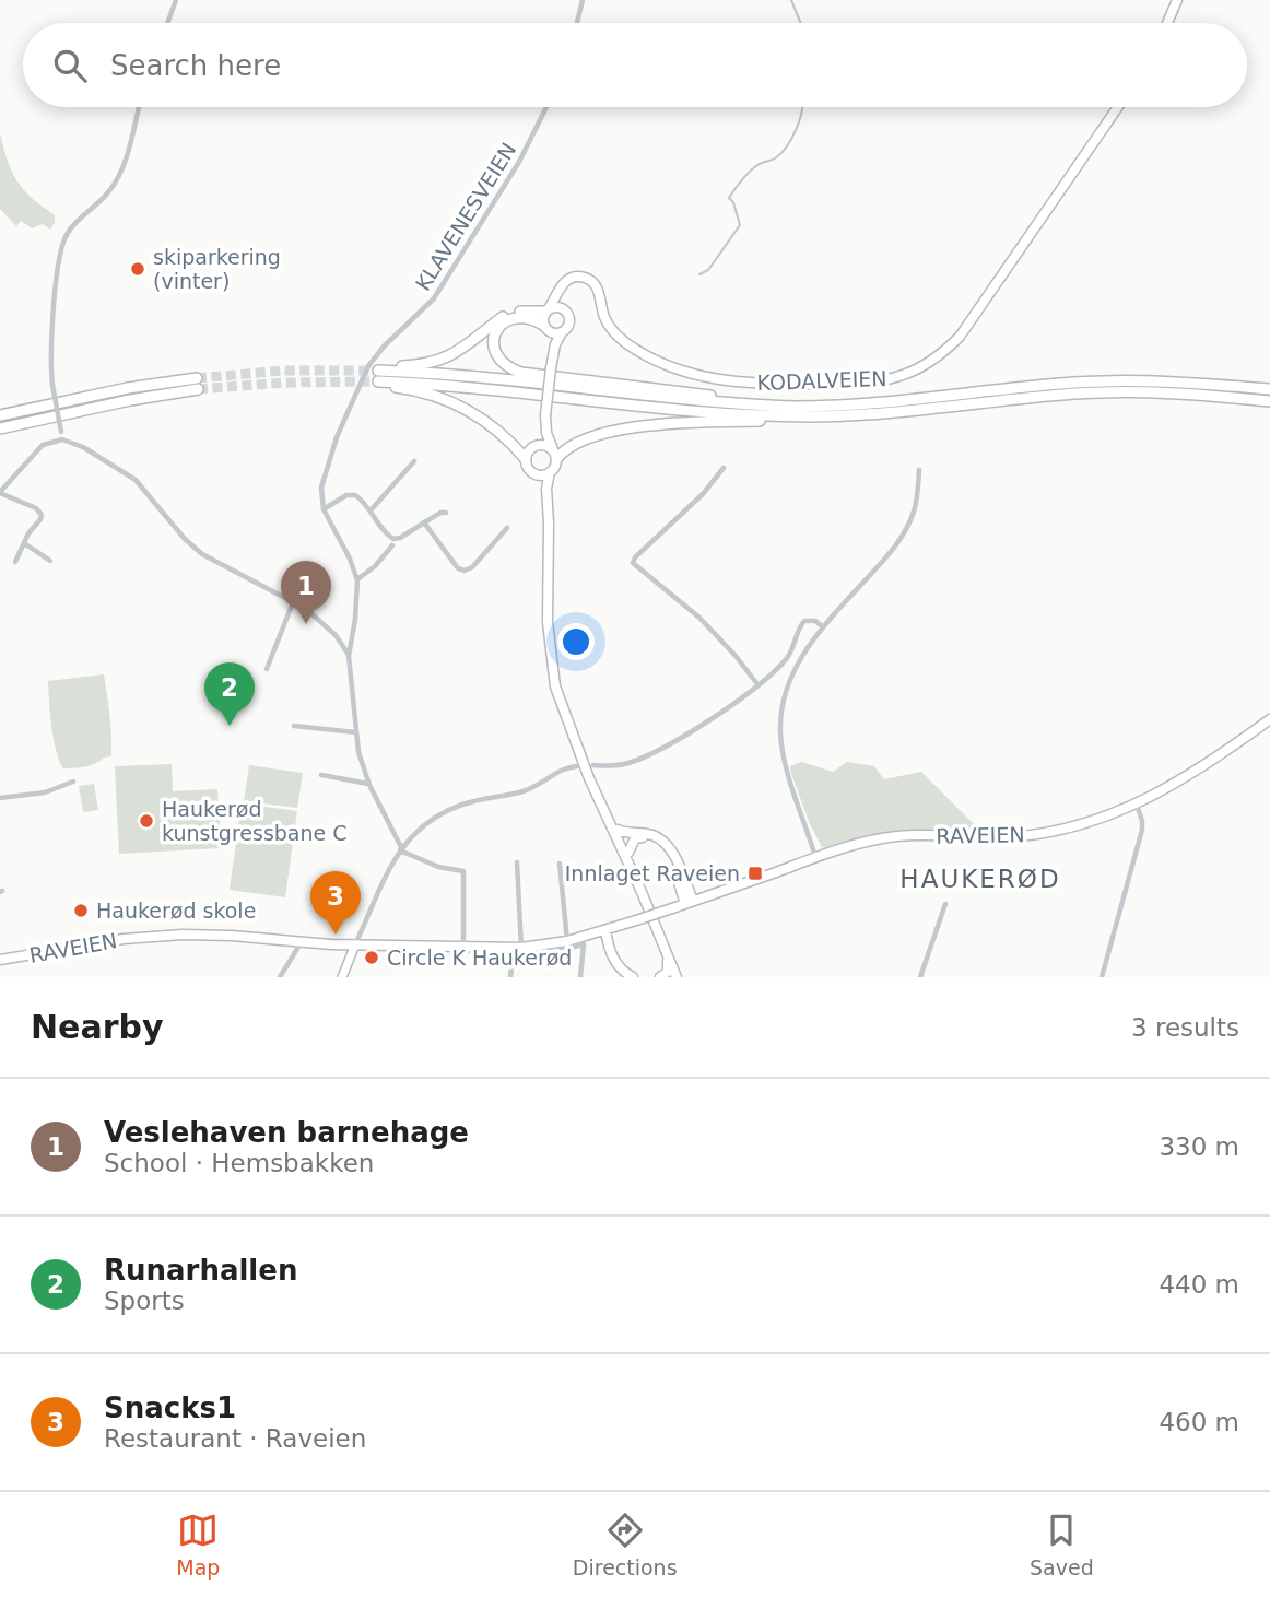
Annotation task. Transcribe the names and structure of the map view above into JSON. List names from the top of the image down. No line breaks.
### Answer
{"streets":{"main road":["KODALVEIEN","RAVEIEN"],"street":["KLAVENESVEIEN"]},"districts":["HAUKERØD"],"places":{"other":["skiparkering (vinter)","Haukerød kunstgressbane C","Haukerød skole","Circle K Haukerød"],"transit":["Innlaget Raveien"]},"page":{"search":"Search here","pins":["1","2","3"],"heading":["Nearby","3 results"],"list":[{"mark":"1","name":"Veslehaven barnehage","note":"School · Hemsbakken","value":"330 m"},{"mark":"2","name":"Runarhallen","note":"Sports","value":"440 m"},{"mark":"3","name":"Snacks1","note":"Restaurant · Raveien","value":"460 m"}],"nav":["Map","Directions","Saved"]}}
